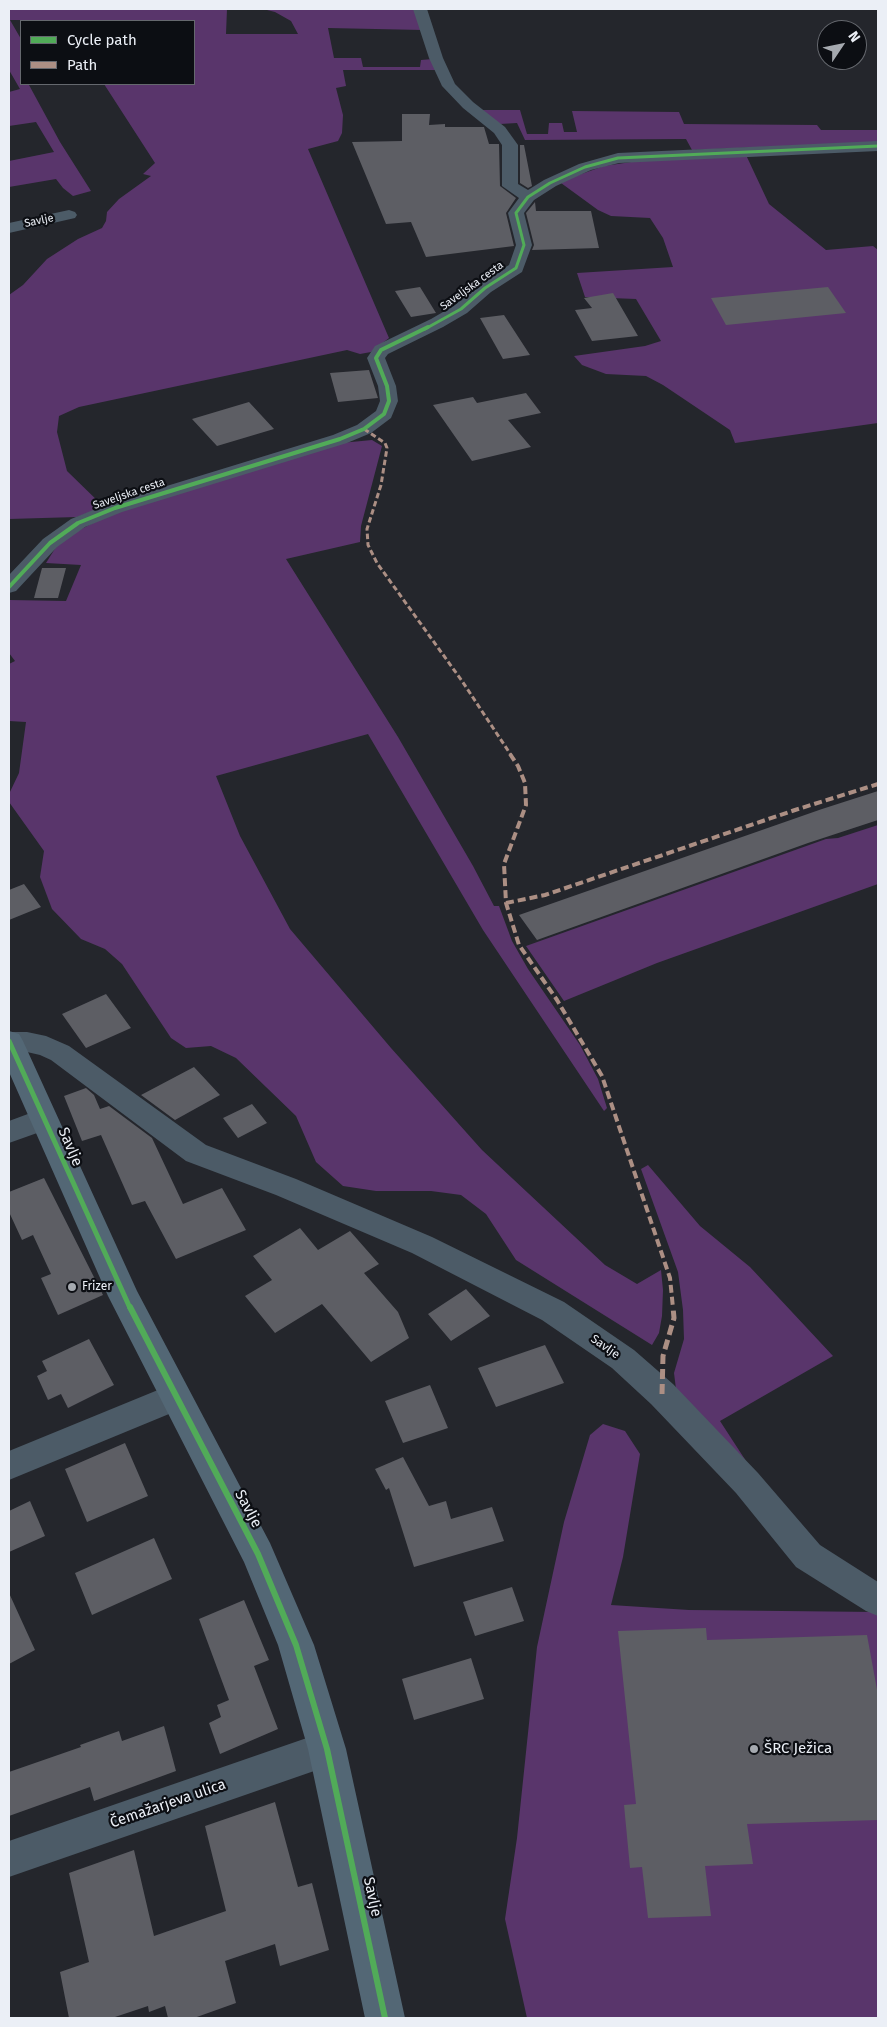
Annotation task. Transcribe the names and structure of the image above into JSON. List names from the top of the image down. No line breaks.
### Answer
{"streets":{"street":["Savlje","Saveljska cesta","Čemažarjeva ulica"]},"crossings":[["Savlje","Čemažarjeva ulica"]],"places":["Frizer","ŠRC Ježica"],"legend":["Cycle path","Path"],"north":"top right"}
